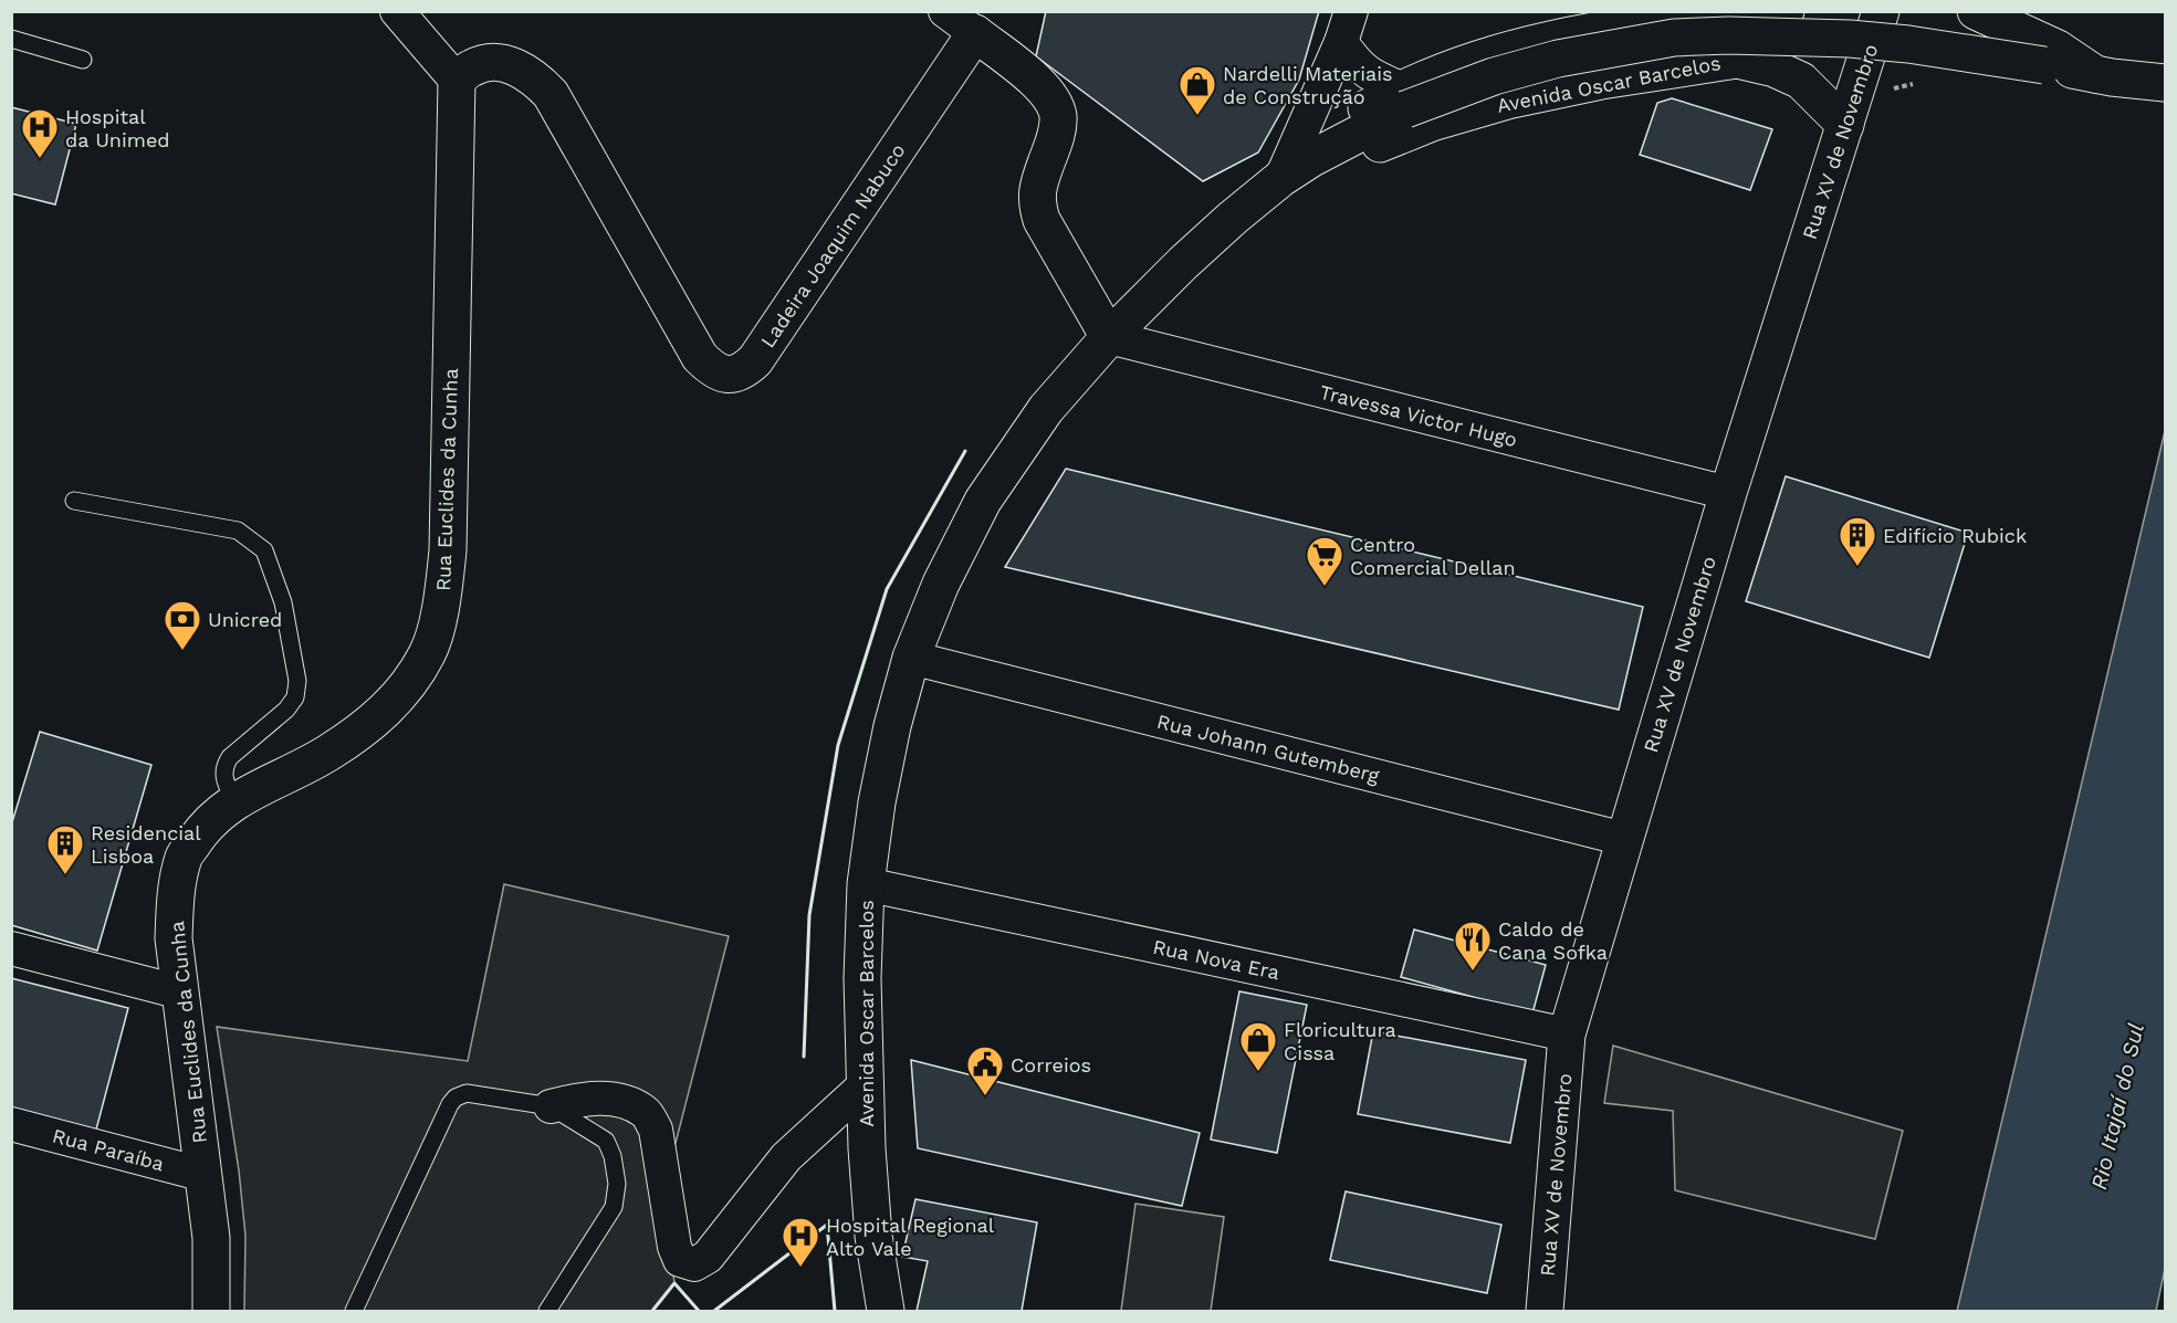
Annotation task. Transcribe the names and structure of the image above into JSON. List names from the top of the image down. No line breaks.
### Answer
{"streets":{"main road":["Avenida Oscar Barcelos","Rua XV de Novembro","Ladeira Joaquim Nabuco","Rua Euclides da Cunha"],"street":["Travessa Victor Hugo","Rua Johann Gutemberg","Rua Nova Era","Rua Paraíba"]},"crossings":[["Avenida Oscar Barcelos","Rua XV de Novembro"],["Avenida Oscar Barcelos","Travessa Victor Hugo"],["Avenida Oscar Barcelos","Rua Johann Gutemberg"],["Avenida Oscar Barcelos","Rua Nova Era"],["Rua XV de Novembro","Travessa Victor Hugo"],["Rua XV de Novembro","Rua Johann Gutemberg"],["Rua XV de Novembro","Rua Nova Era"],["Ladeira Joaquim Nabuco","Rua Euclides da Cunha"],["Rua Euclides da Cunha","Rua Paraíba"]],"water":["Rio Itajaí do Sul"],"places":{"shop":["Nardelli Materiais de Construção","Floricultura Cissa"],"hospital":["Hospital da Unimed","Hospital Regional Alto Vale"],"building":["Edifício Rubick","Residencial Lisboa"],"supermarket":["Centro Comercial Dellan"],"bank":["Unicred"],"restaurant":["Caldo de Cana Sofka"],"public building":["Correios"]}}
